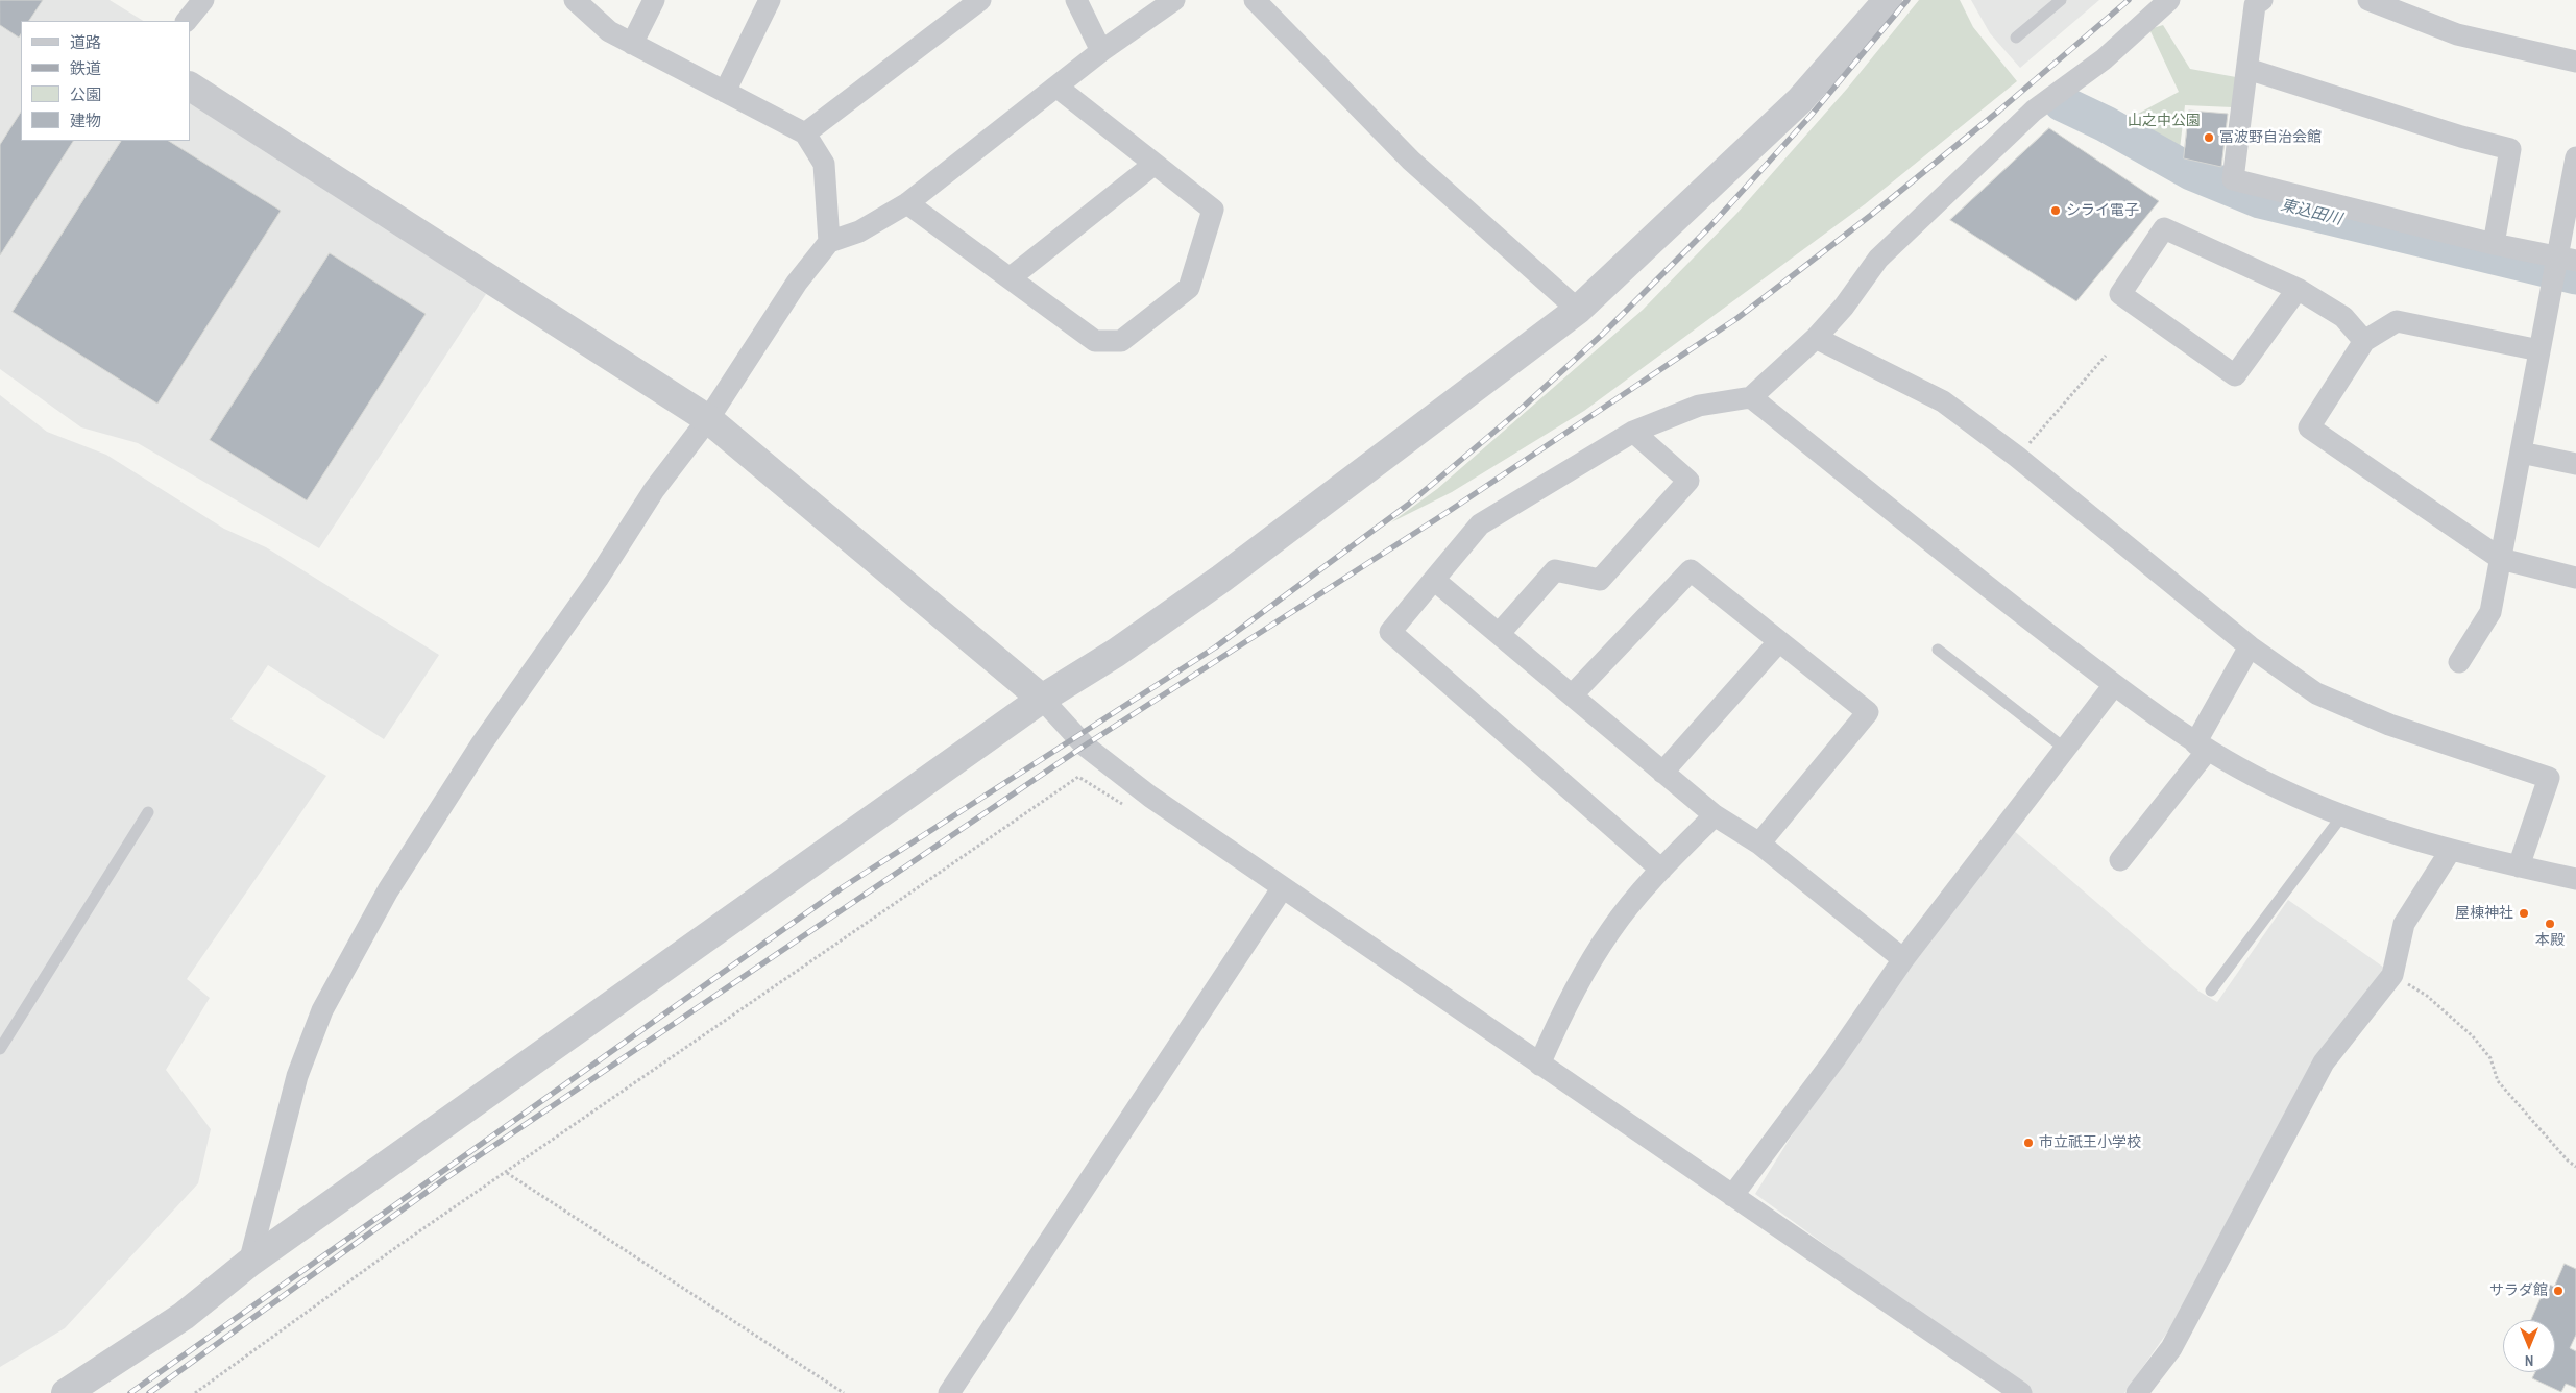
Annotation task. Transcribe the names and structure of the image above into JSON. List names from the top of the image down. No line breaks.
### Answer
{"water":["東込田川"],"parks":["山之中公園"],"places":["冨波野自治会館","シライ電子","屋棟神社","本殿","市立祇王小学校","サラダ館"],"legend":["道路","鉄道","公園","建物"],"north":"bottom"}
